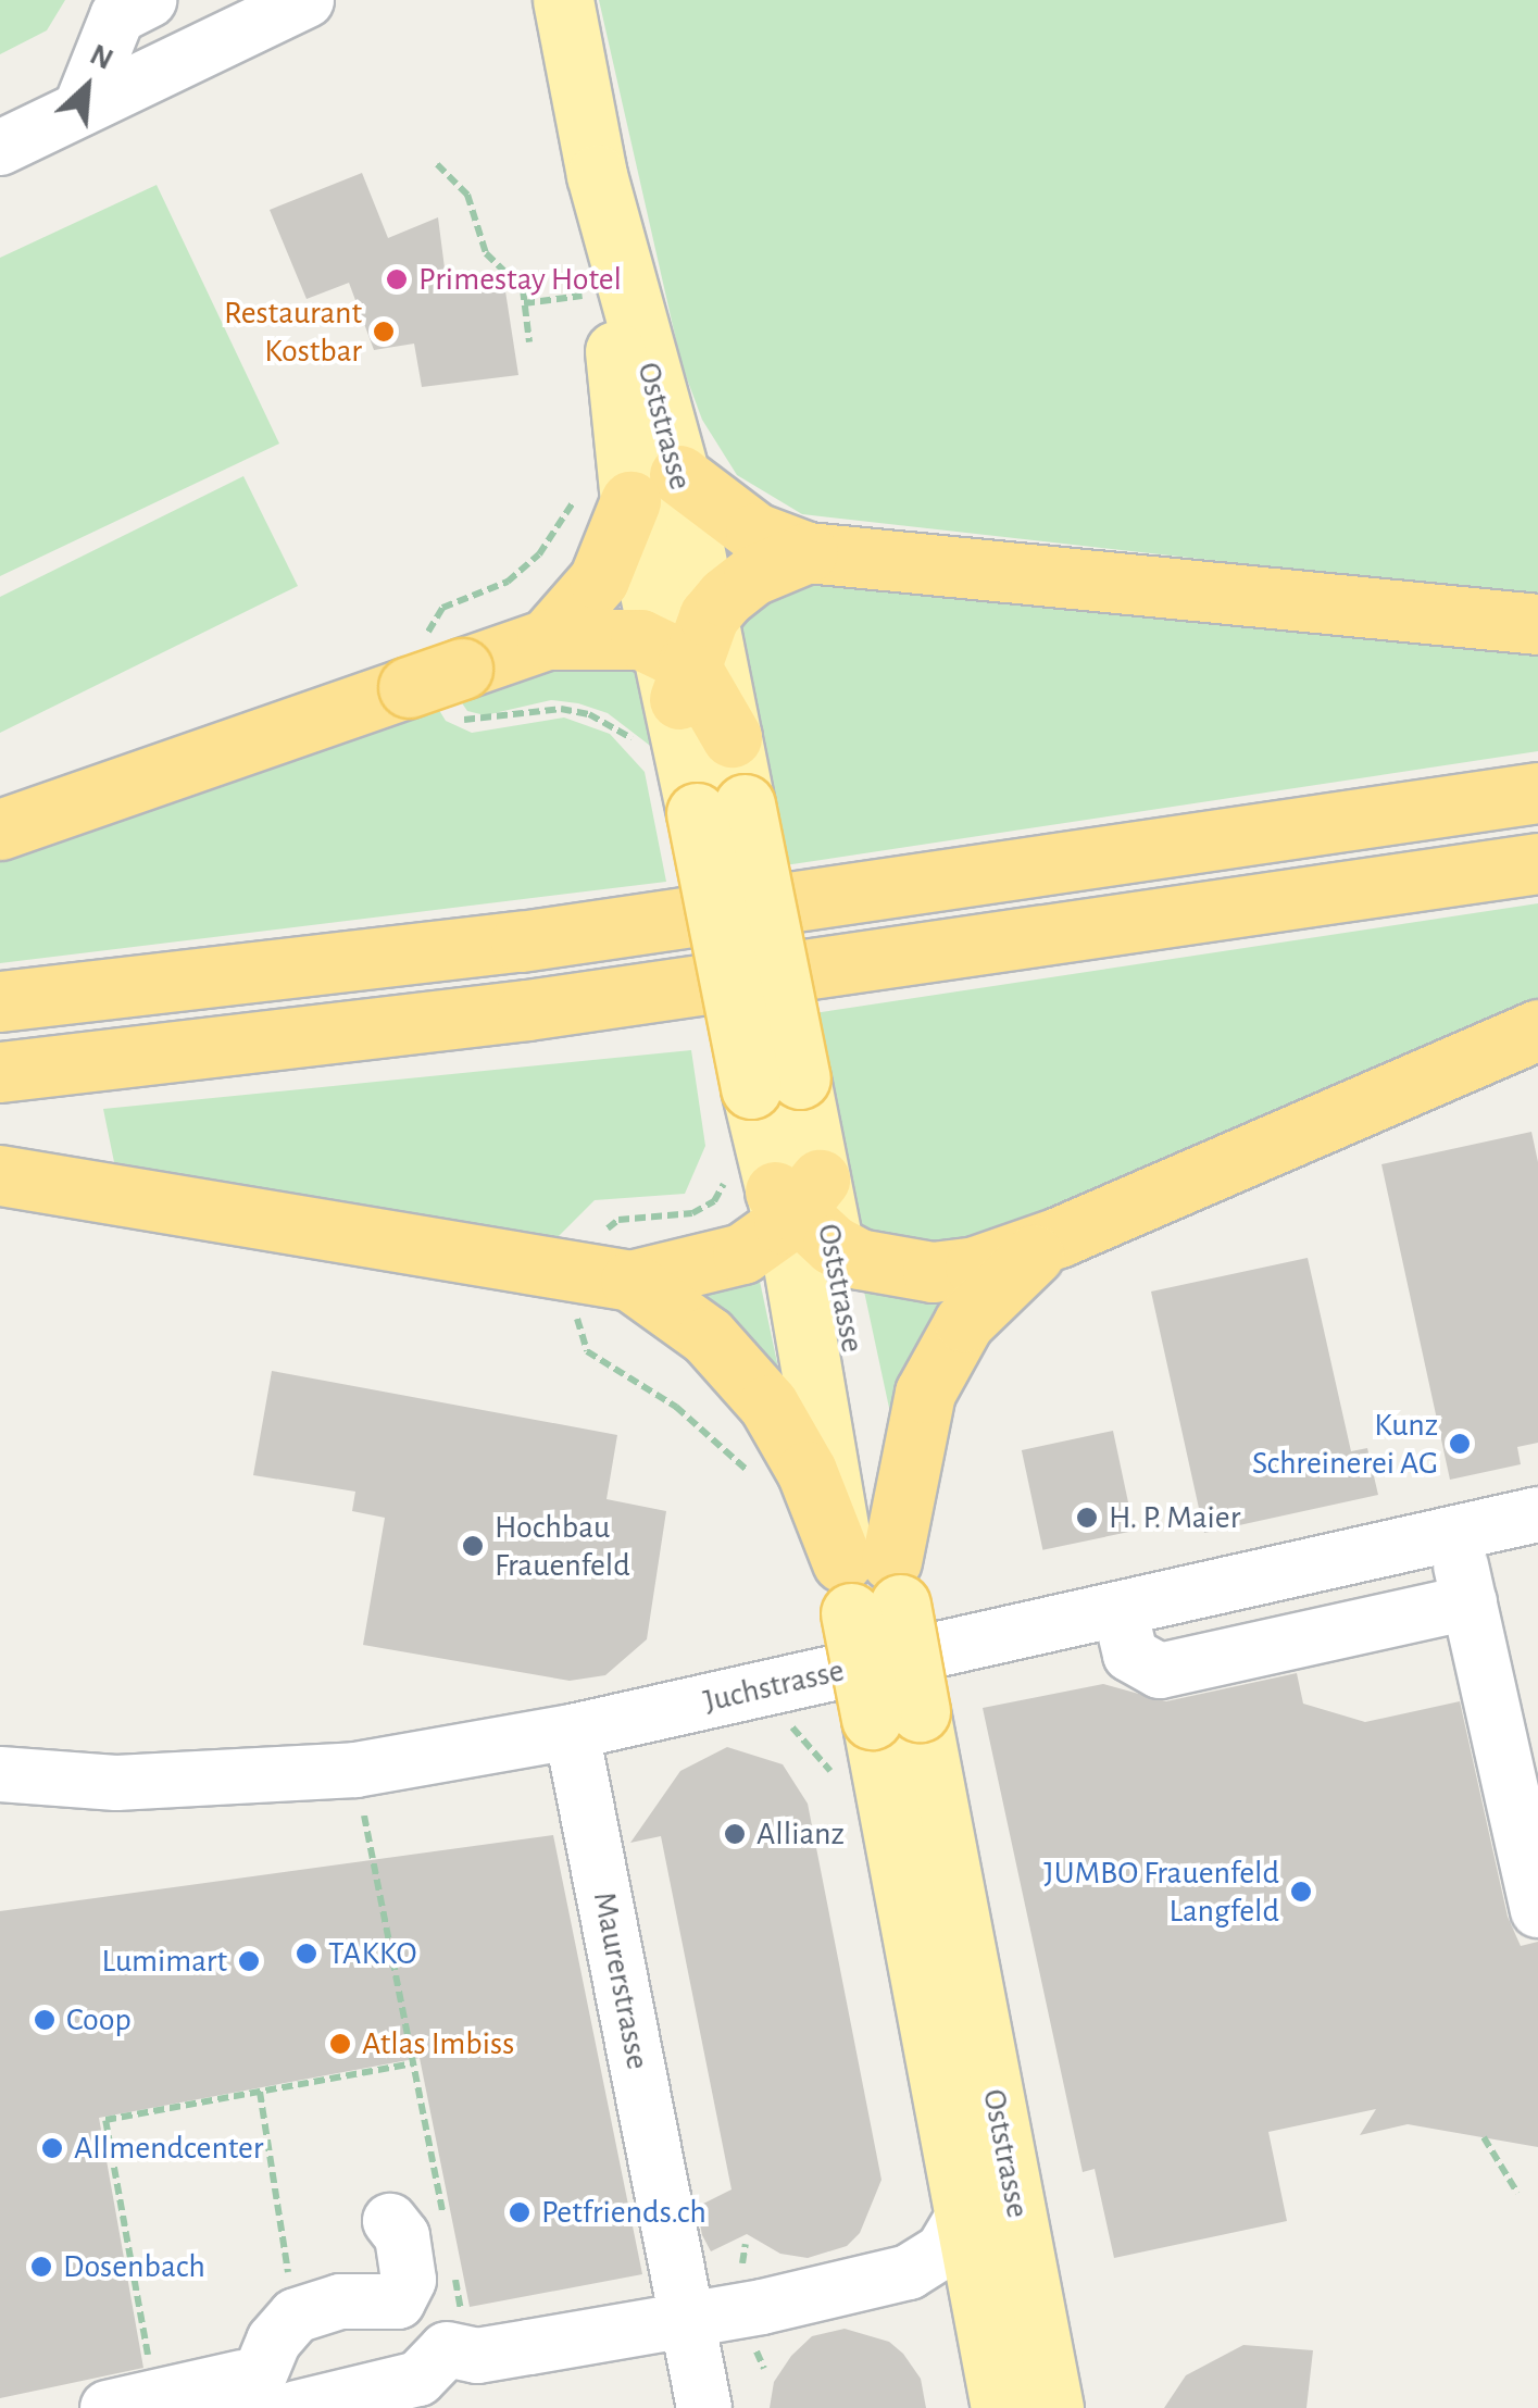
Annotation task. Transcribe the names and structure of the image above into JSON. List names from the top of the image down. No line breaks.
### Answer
{"streets":{"main road":["Oststrasse"],"street":["Juchstrasse","Maurerstrasse"]},"crossings":[["Juchstrasse","Maurerstrasse"]],"places":["Primestay Hotel","Restaurant Kostbar","Kunz Schreinerei AG","H. P. Maier","Hochbau Frauenfeld","Allianz","JUMBO Frauenfeld Langfeld","TAKKO","Lumimart","Coop","Atlas Imbiss","Allmendcenter","Petfriends.ch","Dosenbach"],"north":"top right"}
